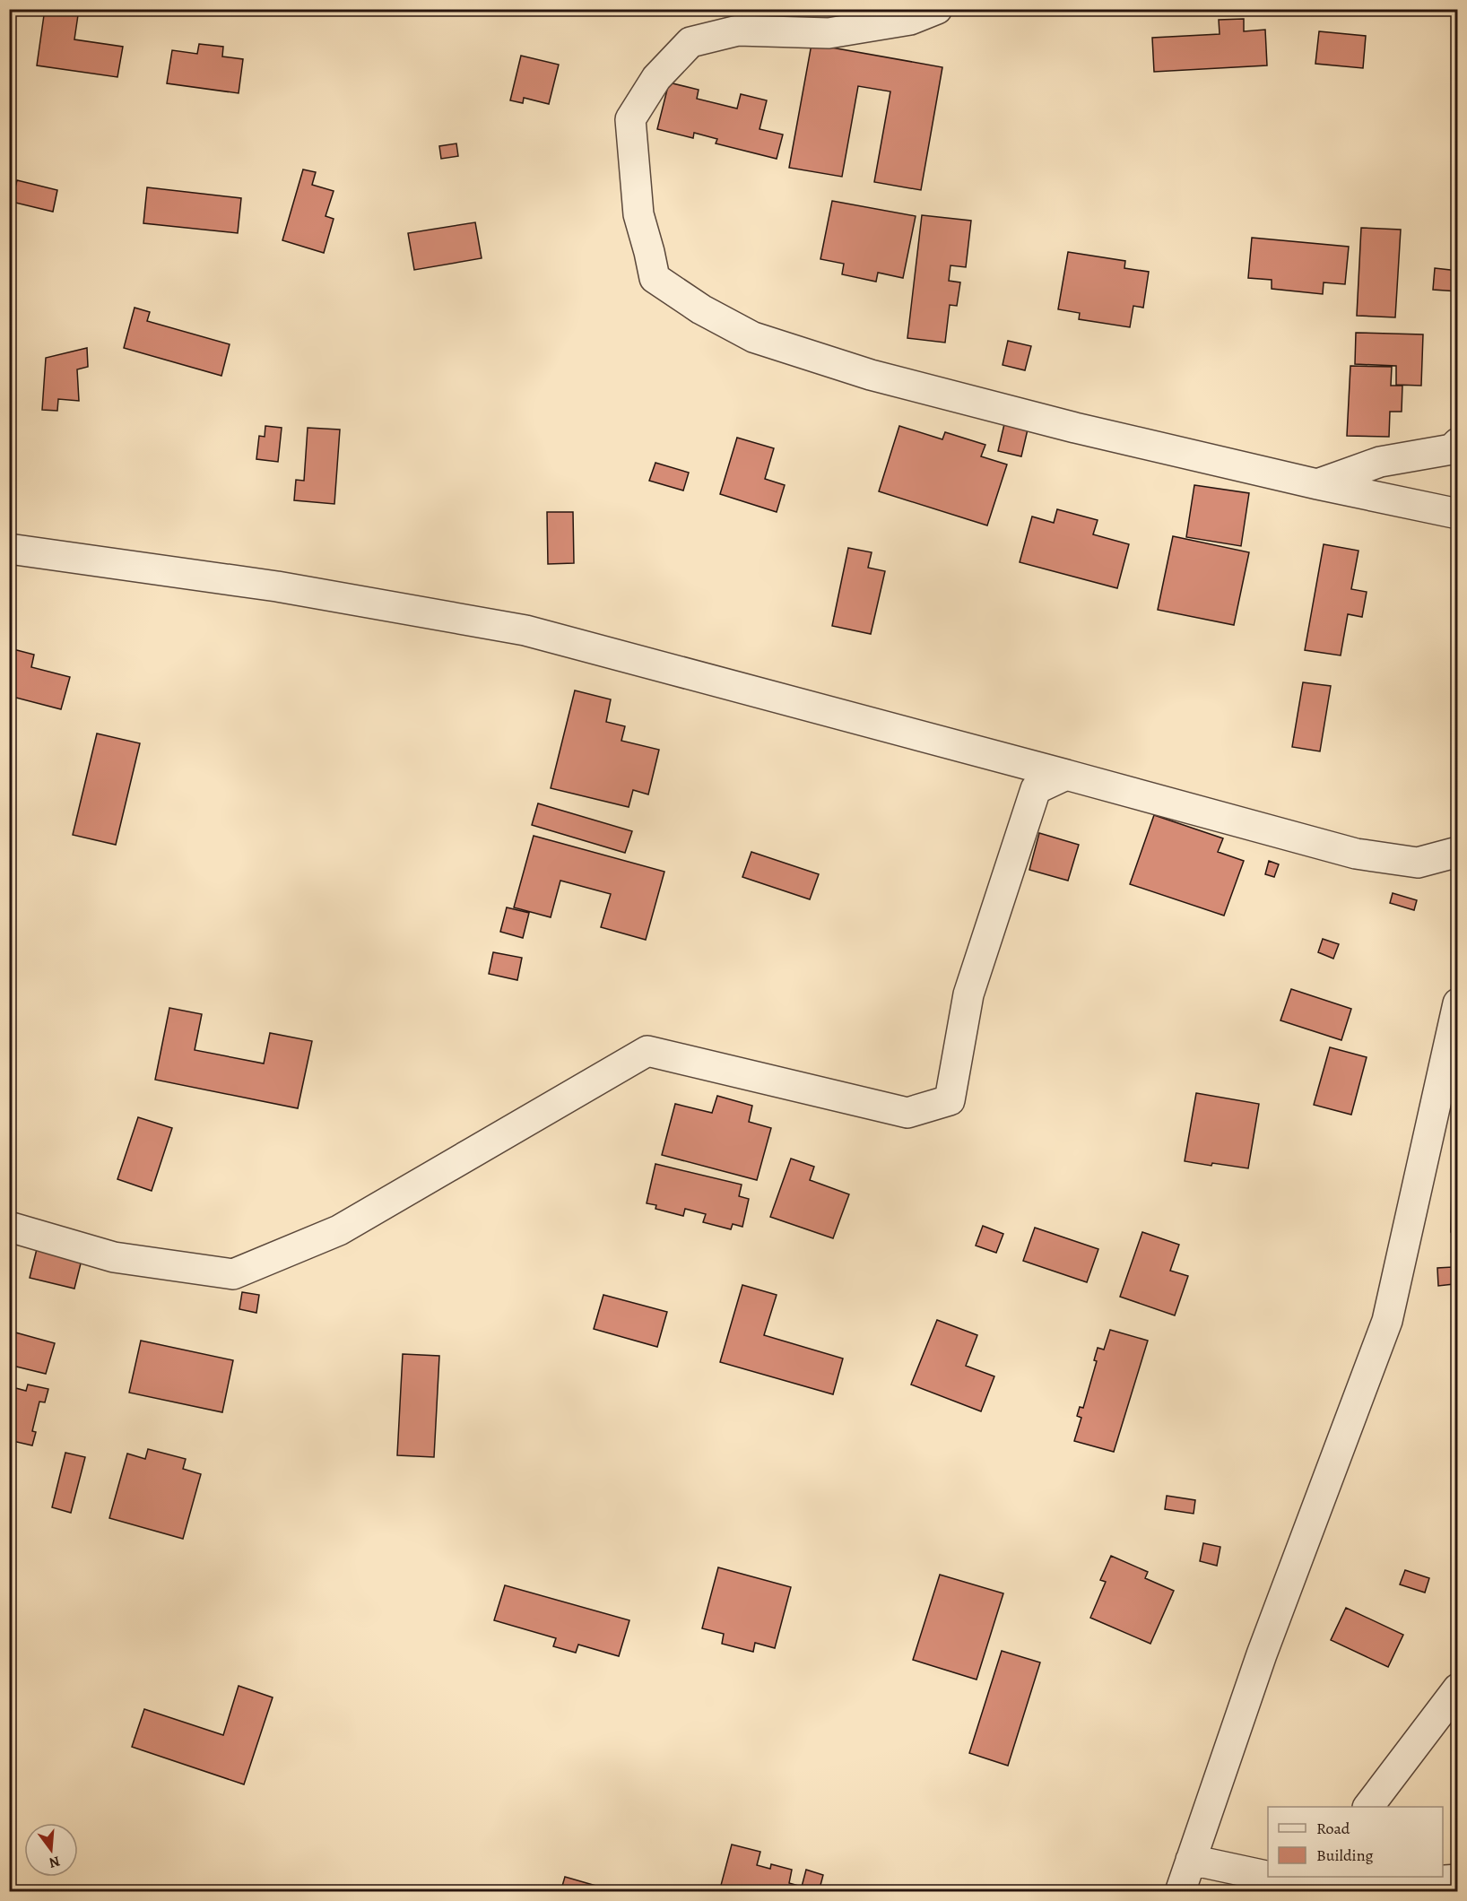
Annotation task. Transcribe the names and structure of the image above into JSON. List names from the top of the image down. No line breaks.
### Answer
{"legend":["Road","Building"],"north":"bottom"}
